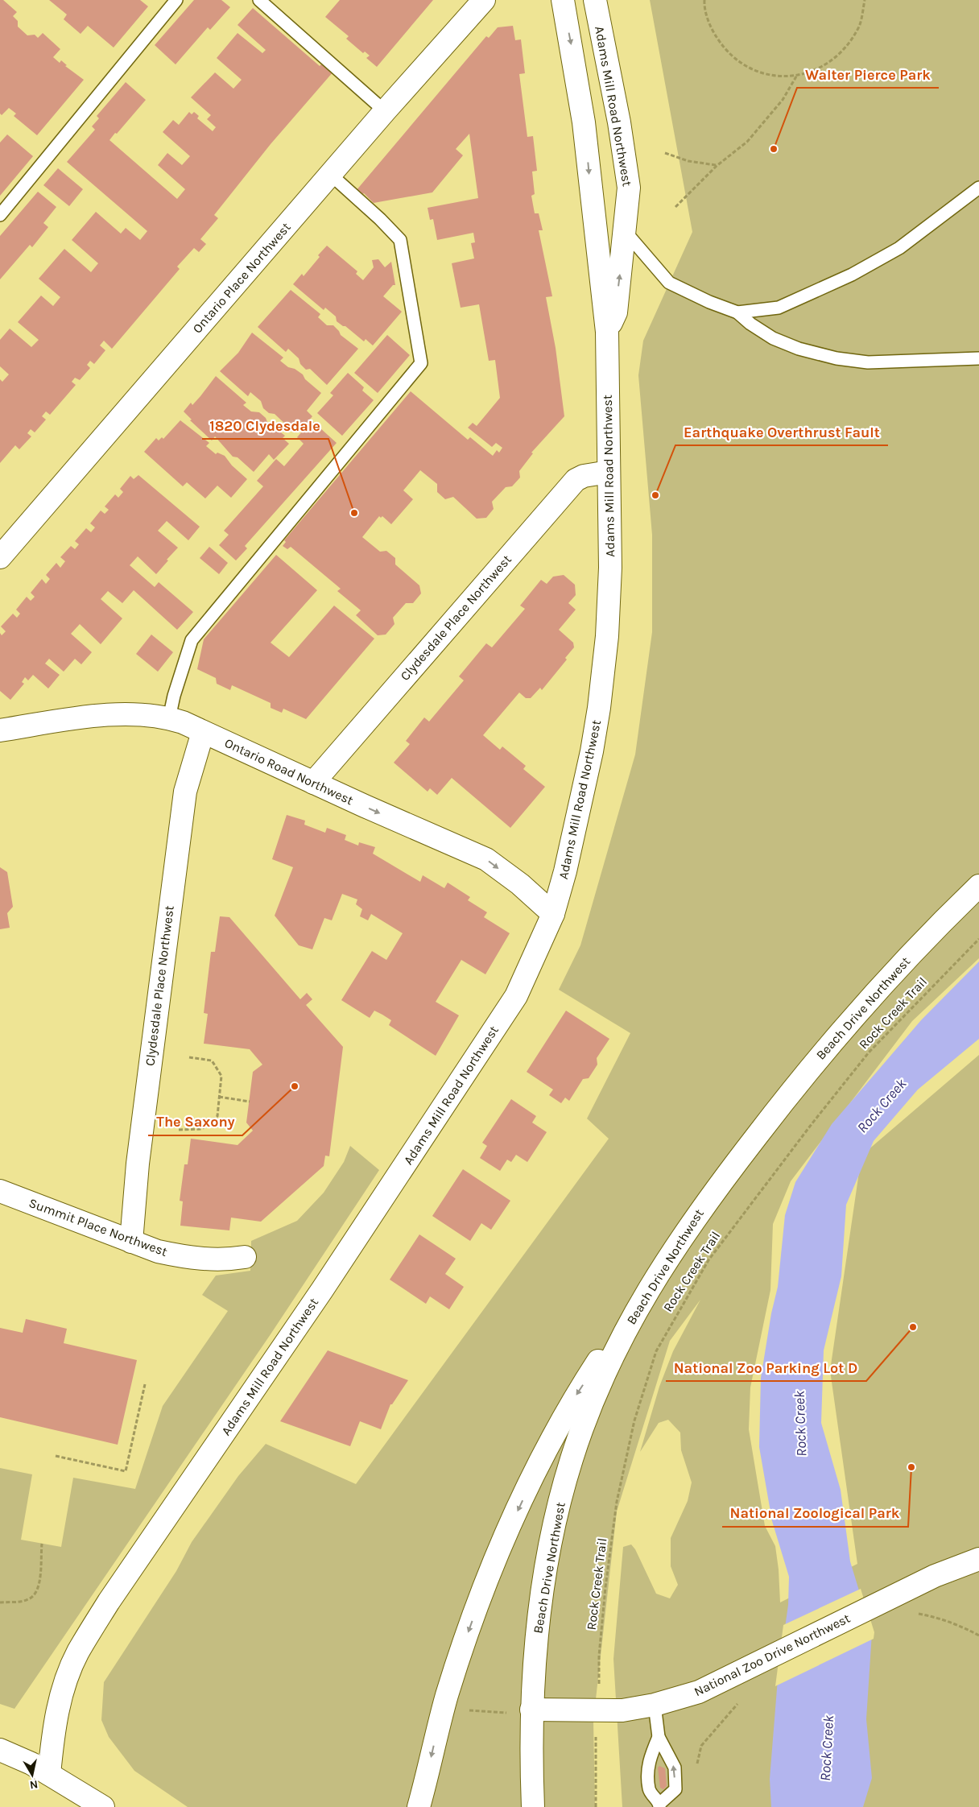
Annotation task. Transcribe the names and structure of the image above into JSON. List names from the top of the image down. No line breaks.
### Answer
{"streets":{"street":["Adams Mill Road Northwest","Ontario Place Northwest","Clydesdale Place Northwest","Ontario Road Northwest","Beach Drive Northwest","Summit Place Northwest","National Zoo Drive Northwest"],"path":["Rock Creek Trail"]},"crossings":[["Adams Mill Road Northwest","Clydesdale Place Northwest"],["Adams Mill Road Northwest","Ontario Road Northwest"],["Clydesdale Place Northwest","Ontario Road Northwest"],["Clydesdale Place Northwest","Summit Place Northwest"],["Beach Drive Northwest","National Zoo Drive Northwest"]],"one_way":["Ontario Road Northwest"],"water":["Rock Creek"],"places":["Walter Pierce Park","Earthquake Overthrust Fault","1820 Clydesdale","The Saxony","National Zoo Parking Lot D","National Zoological Park"],"north":"bottom"}
